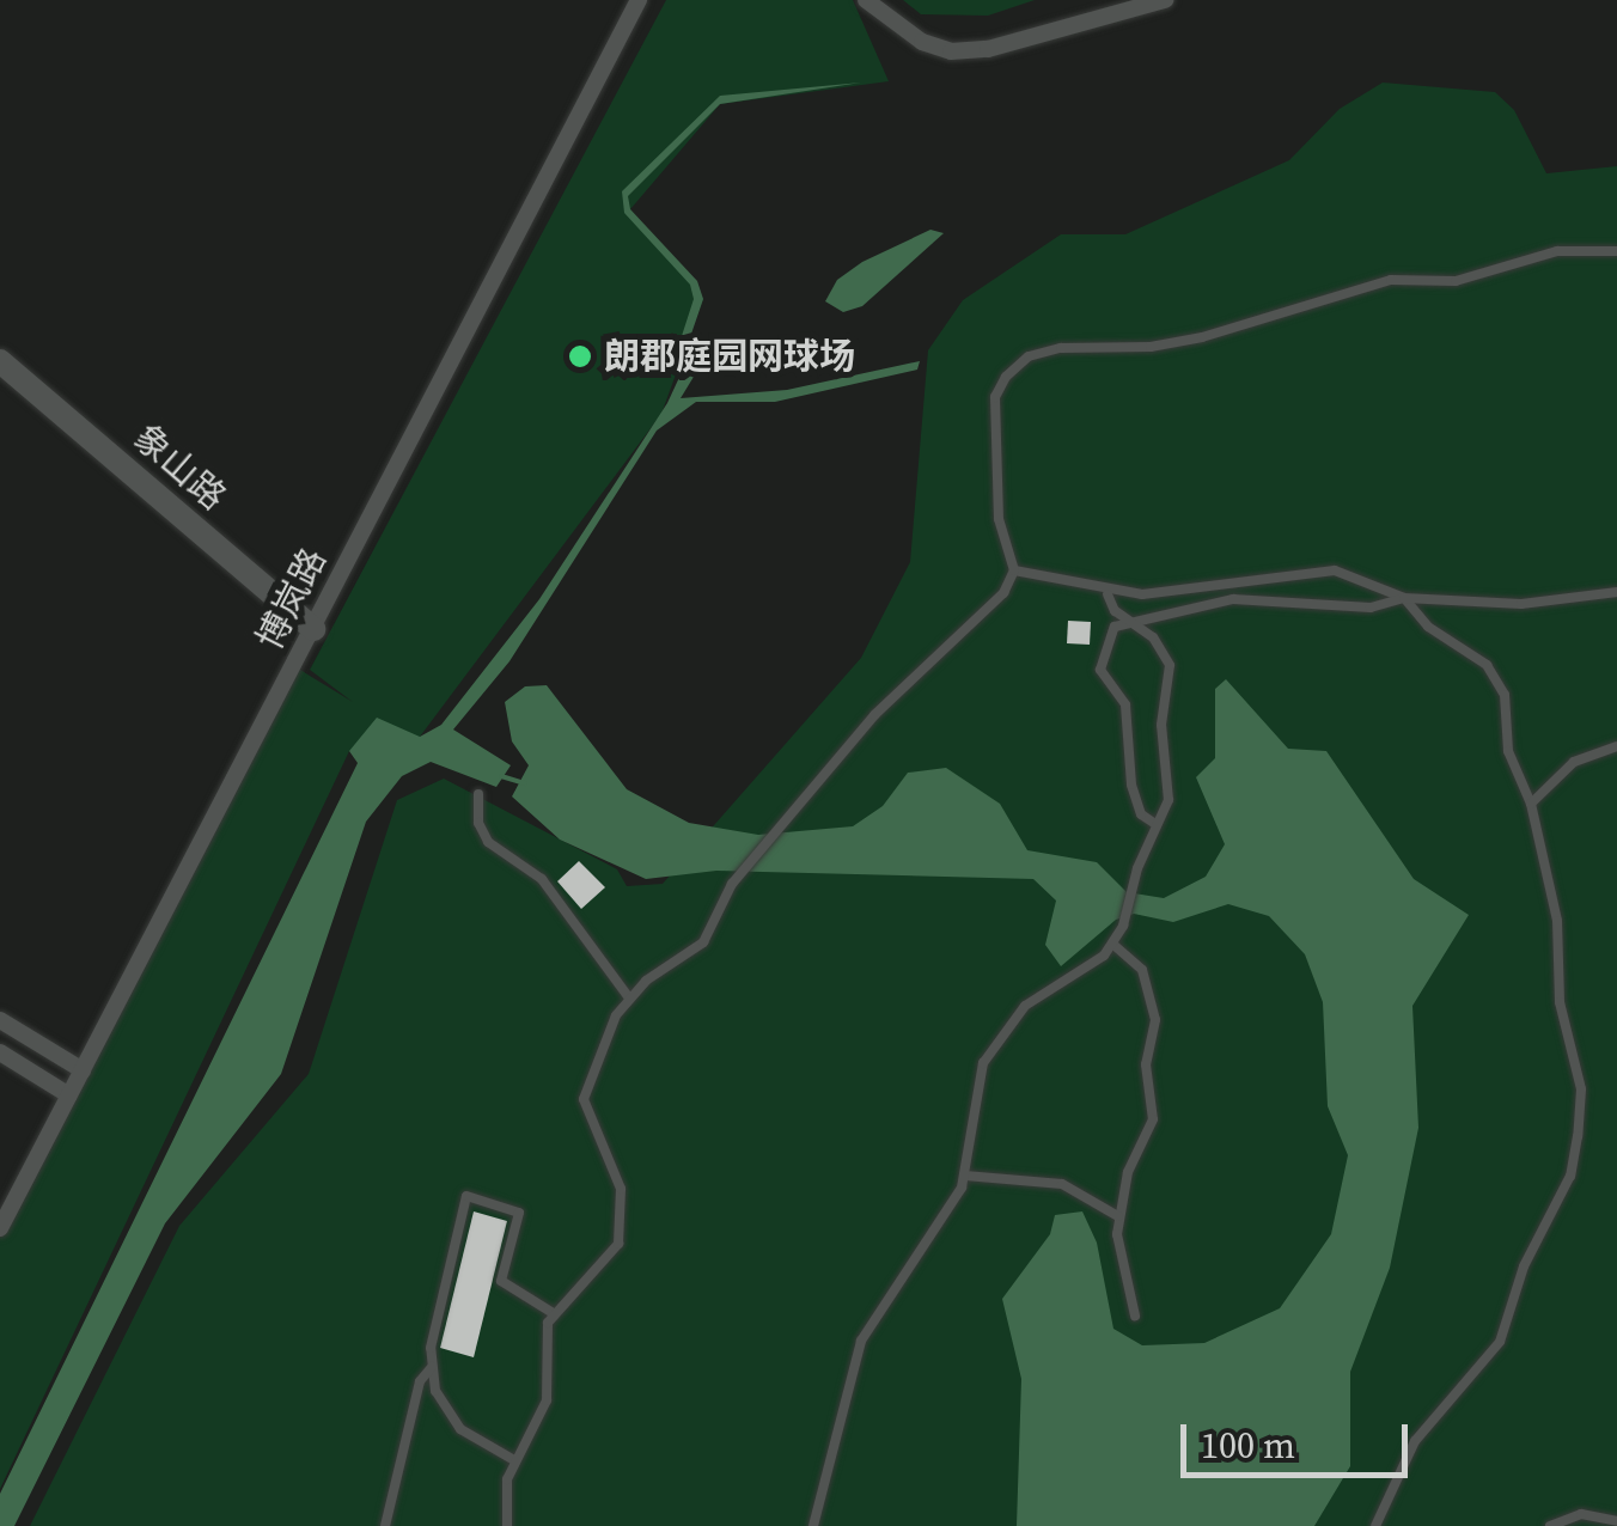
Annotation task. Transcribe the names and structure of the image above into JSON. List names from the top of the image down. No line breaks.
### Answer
{"streets":{"main road":["象山路"],"street":["博岚路"]},"crossings":[["象山路","博岚路"]],"places":["朗郡庭园网球场"],"scale_bar":"100 m"}
